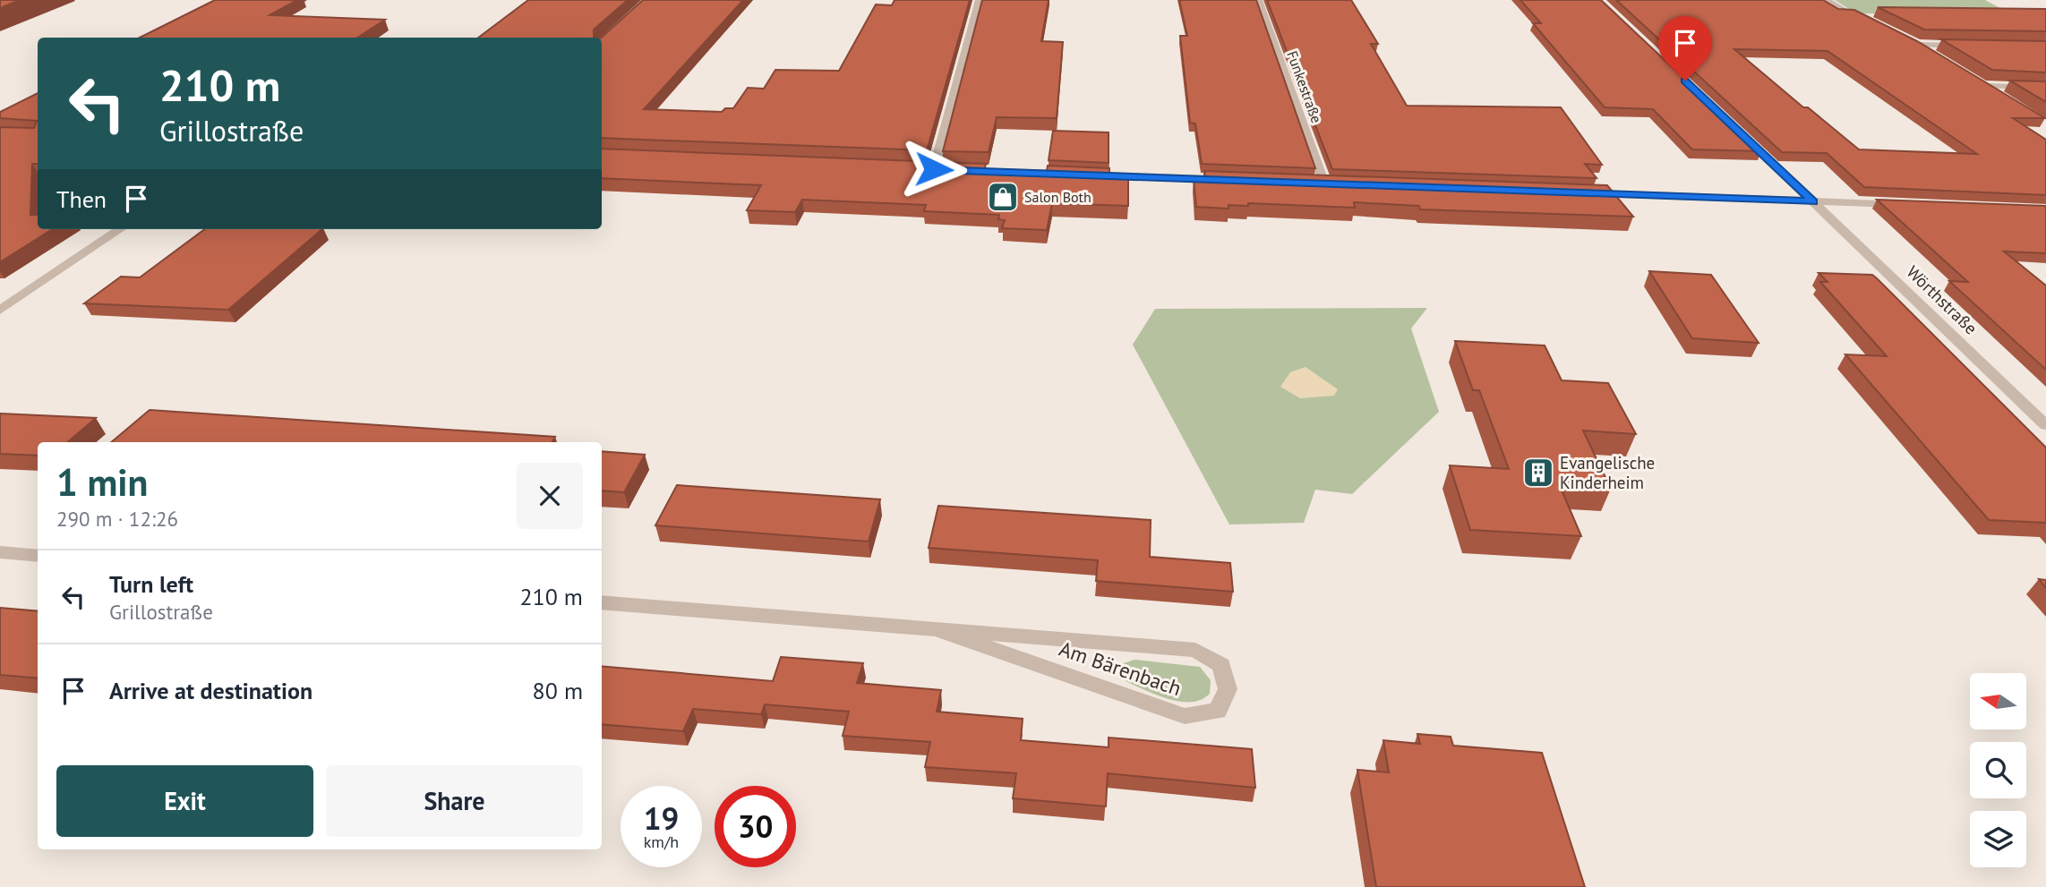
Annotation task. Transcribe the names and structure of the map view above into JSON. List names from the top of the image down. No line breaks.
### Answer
{"streets":{"street":["Funkestraße","Wörthstraße","Am Bärenbach"]},"places":{"shop":["Salon Both"],"building":["Evangelische Kinderheim"]},"north":"left","page":{"turn":["210 m","Grillostraße"],"then":"Then","heading":["1 min","290 m · 12:26"],"list":[{"name":"Turn left","note":"Grillostraße","value":"210 m"},{"name":"Arrive at destination","value":"80 m"}],"buttons":["Exit","Share"],"speed":"19 km/h","limit":"30"}}
